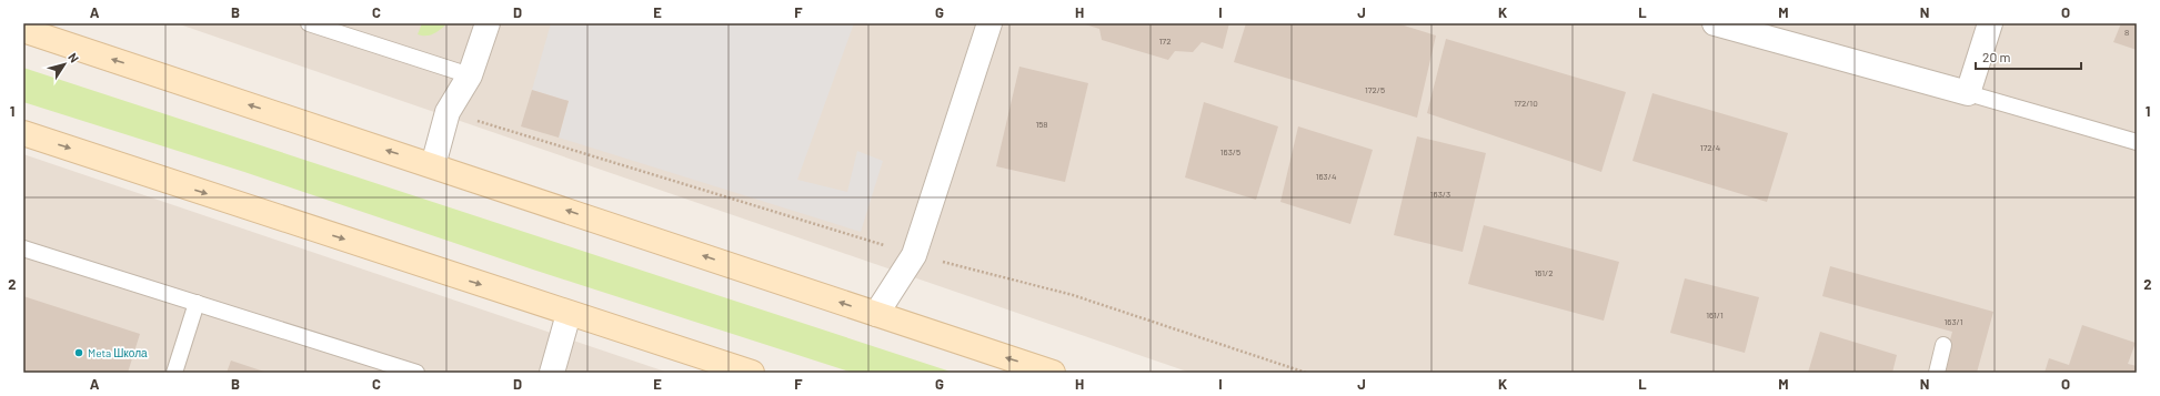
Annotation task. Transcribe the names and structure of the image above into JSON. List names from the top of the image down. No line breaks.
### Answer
{"places":["Meta Школа"],"house_numbers":["8","172","172/5","172/10","158","172/4","163/5","163/4","163/3","161/2","161/1","163/1"],"scale_bar":"20 m","north":"top right","grid":{"columns":["A","B","C","D","E","F","G","H","I","J","K","L","M","N","O"],"rows":["1","2"]}}
